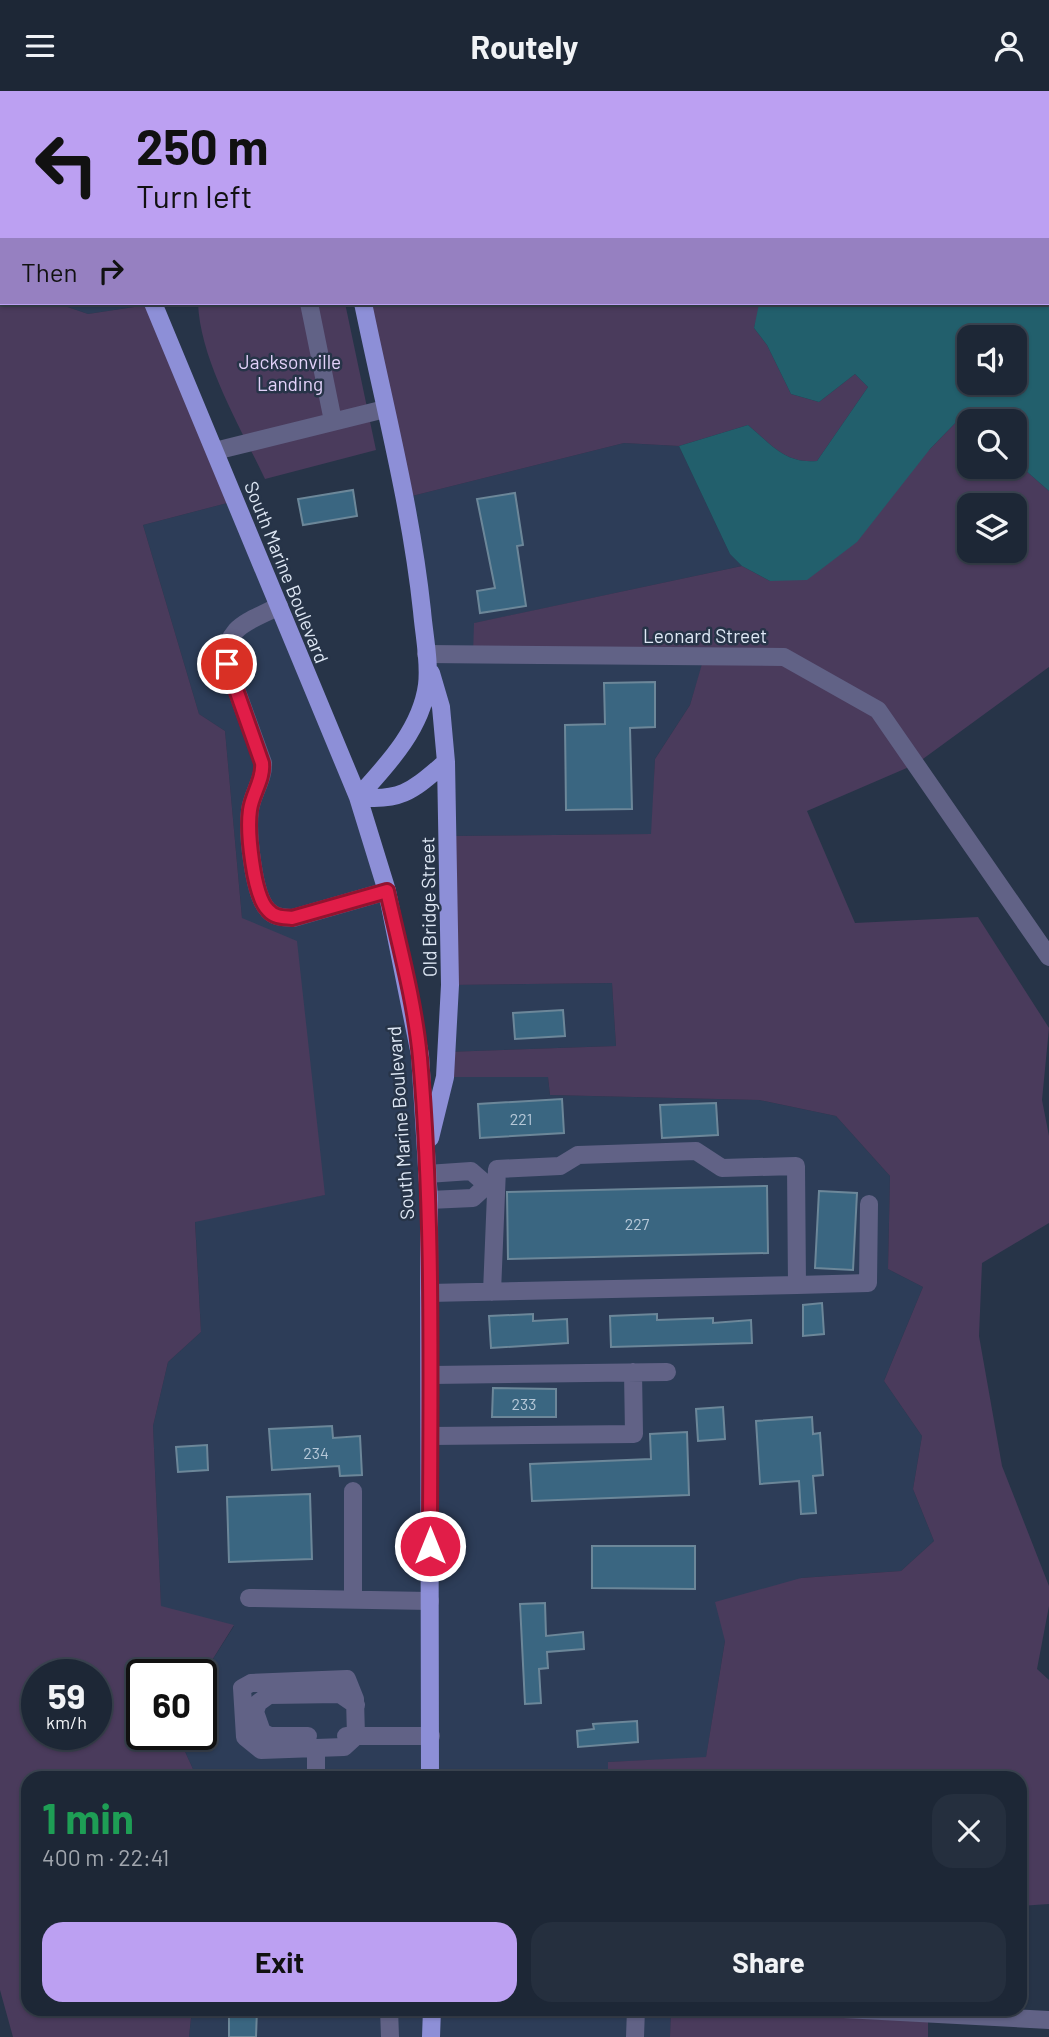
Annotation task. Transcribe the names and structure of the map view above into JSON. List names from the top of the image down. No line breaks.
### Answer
{"streets":{"main road":["South Marine Boulevard","Old Bridge Street"],"street":["Leonard Street"]},"crossings":[["South Marine Boulevard","Old Bridge Street"],["Leonard Street","Old Bridge Street"]],"parks":["Jacksonville Landing"],"house_numbers":["221","227","233","234"],"page":{"header":"Routely","turn":["250 m","Turn left"],"then":"Then","speed":"59 km/h","limit":"60","heading":["1 min","400 m · 22:41"],"buttons":["Exit","Share"]}}
